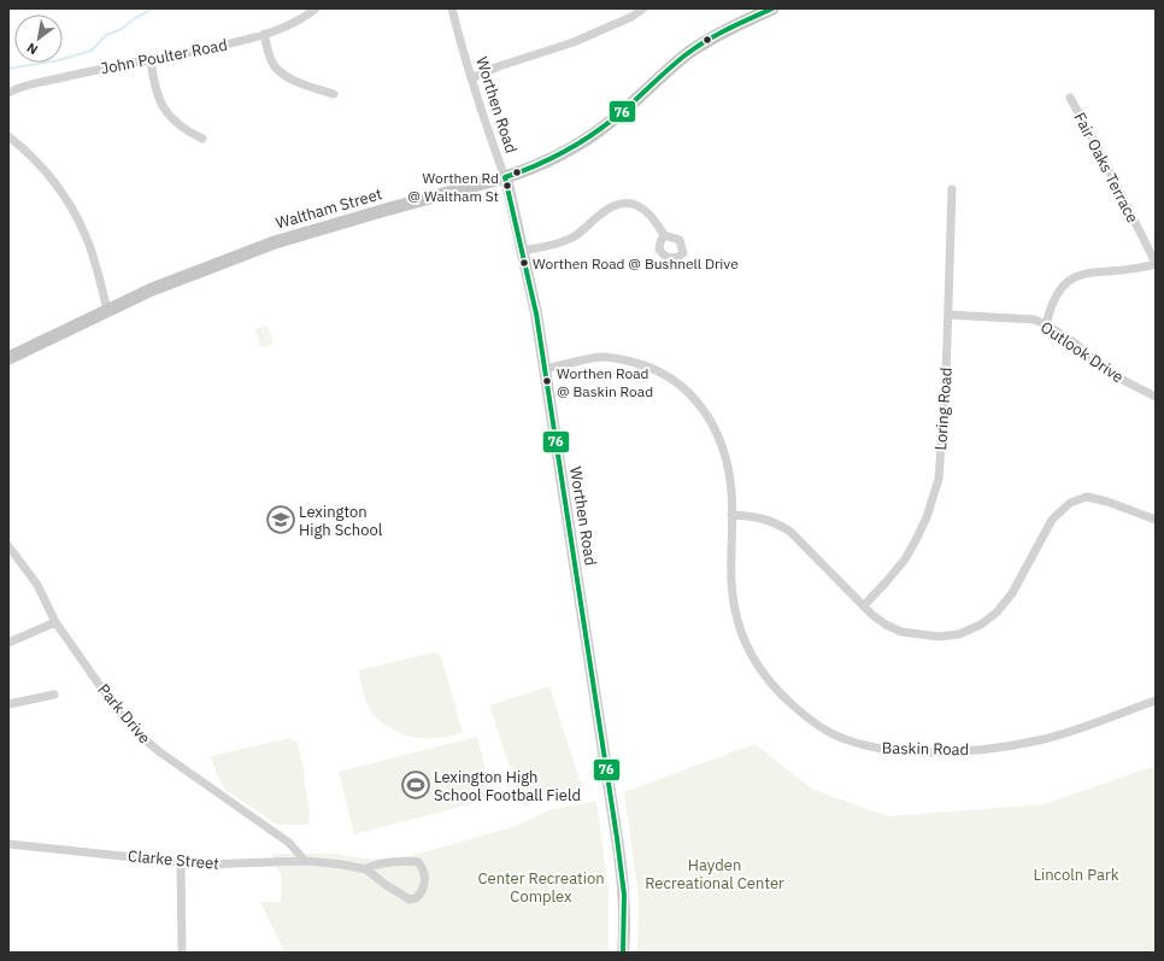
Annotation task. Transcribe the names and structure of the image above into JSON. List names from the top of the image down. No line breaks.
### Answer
{"streets":{"main road":["Worthen Road","Waltham Street"],"street":["John Poulter Road","Fair Oaks Terrace","Outlook Drive","Loring Road","Park Drive","Baskin Road","Clarke Street"]},"crossings":[["Worthen Road","Waltham Street"],["Worthen Road","Baskin Road"],["Outlook Drive","Loring Road"],["Park Drive","Clarke Street"]],"parks":["Hayden Recreational Center","Lincoln Park","Center Recreation Complex"],"places":{"other":["Worthen Rd @ Waltham St","Worthen Road @ Bushnell Drive","Worthen Road @ Baskin Road"],"school or university":["Lexington High School"],"sports":["Lexington High School Football Field"]},"lines":["transit line 76"],"north":"bottom left"}
